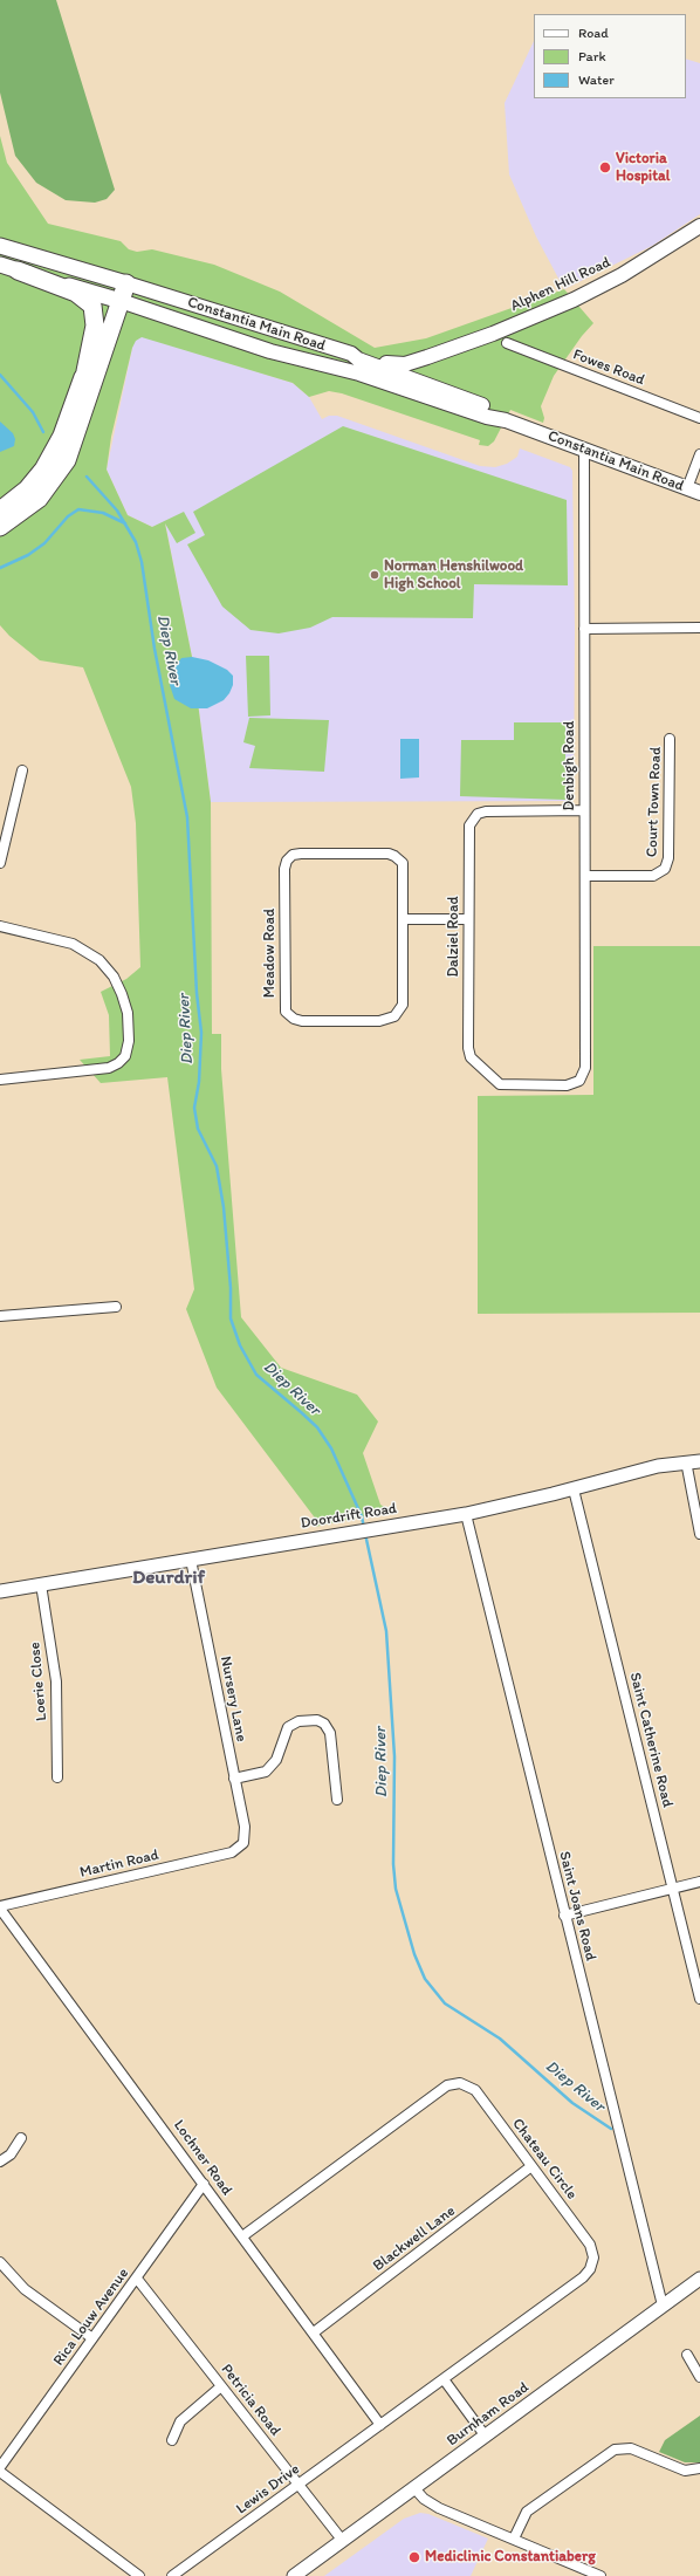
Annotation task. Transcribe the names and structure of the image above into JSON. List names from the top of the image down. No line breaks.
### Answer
{"streets":{"main road":["Alphen Hill Road","Constantia Main Road"],"street":["Fowes Road","Denbigh Road","Court Town Road","Dalziel Road","Meadow Road","Doordrift Road","Loerie Close","Nursery Lane","Saint Catherine Road","Martin Road","Saint Joans Road","Lochner Road","Chateau Circle","Blackwell Lane","Rica Louw Avenue","Petricia Road","Burnham Road","Lewis Drive"]},"crossings":[["Alphen Hill Road","Constantia Main Road"],["Constantia Main Road","Denbigh Road"],["Denbigh Road","Court Town Road"],["Denbigh Road","Dalziel Road"],["Doordrift Road","Loerie Close"],["Doordrift Road","Nursery Lane"],["Doordrift Road","Saint Catherine Road"],["Doordrift Road","Saint Joans Road"],["Nursery Lane","Martin Road"],["Martin Road","Lochner Road"],["Saint Joans Road","Burnham Road"],["Lochner Road","Chateau Circle"],["Lochner Road","Blackwell Lane"],["Lochner Road","Rica Louw Avenue"],["Lochner Road","Lewis Drive"],["Chateau Circle","Blackwell Lane"],["Chateau Circle","Lewis Drive"],["Rica Louw Avenue","Petricia Road"],["Petricia Road","Burnham Road"],["Petricia Road","Lewis Drive"]],"districts":["Deurdrif"],"water":["Diep River"],"places":["Victoria Hospital","Norman Henshilwood High School","Mediclinic Constantiaberg"],"legend":["Road","Park","Water"]}
